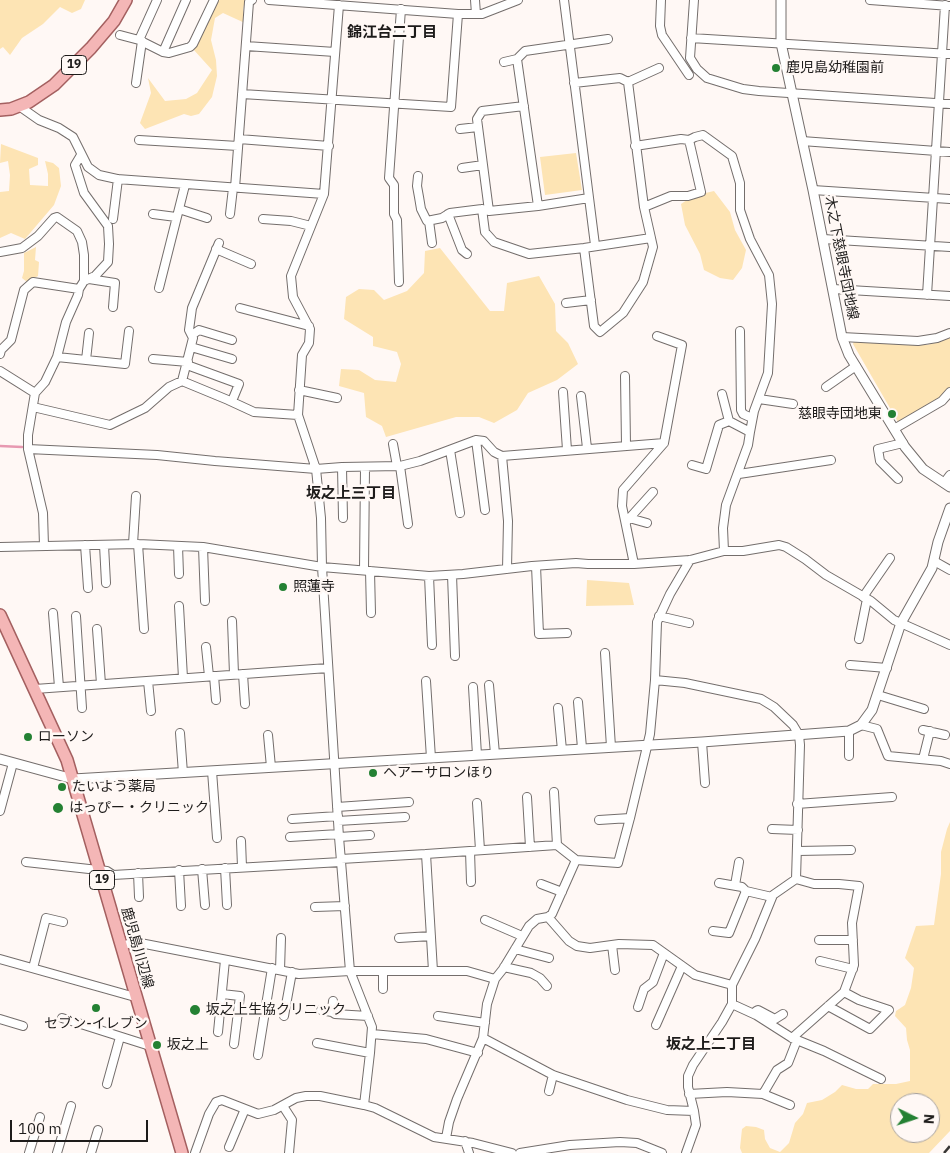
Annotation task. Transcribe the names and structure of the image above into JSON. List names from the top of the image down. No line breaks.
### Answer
{"streets":{"main road":["19","鹿児島川辺線"],"street":["木之下慈眼寺団地線"]},"districts":["錦江台二丁目","坂之上三丁目","坂之上二丁目"],"places":["鹿児島幼稚園前","慈眼寺団地東","照蓮寺","ローソン","ヘアーサロンほり","たいよう薬局","はっぴー・クリニック","セブン-イレブン","坂之上生協クリニック","坂之上"],"scale_bar":"100 m","north":"right"}
